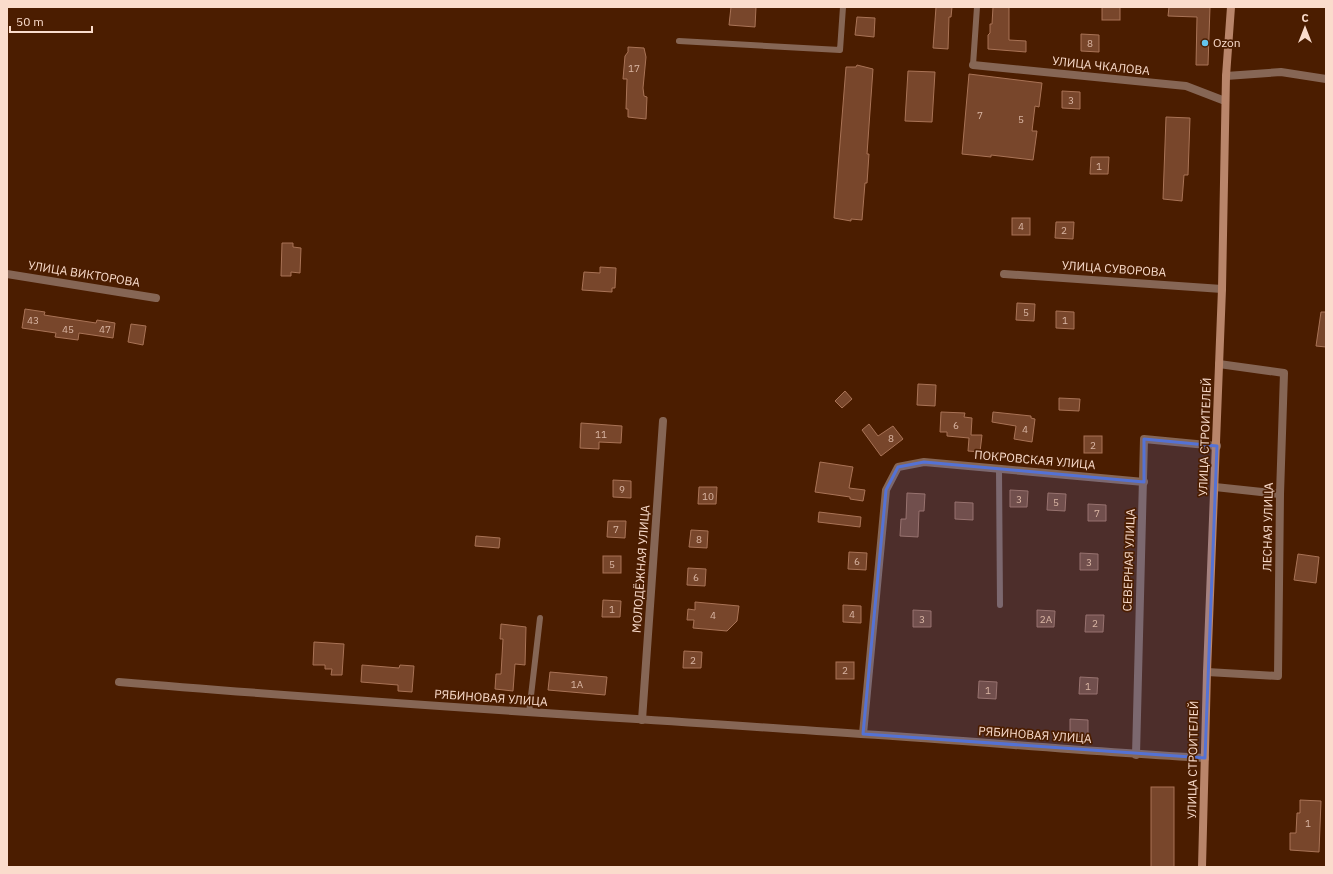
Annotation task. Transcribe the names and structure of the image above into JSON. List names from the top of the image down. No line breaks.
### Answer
{"streets":{"main road":["УЛИЦА СТРОИТЕЛЕЙ"],"street":["УЛИЦА ЧКАЛОВА","УЛИЦА СУВОРОВА","УЛИЦА ВИКТОРОВА","ПОКРОВСКАЯ УЛИЦА","ЛЕСНАЯ УЛИЦА","СЕВЕРНАЯ УЛИЦА","МОЛОДЁЖНАЯ УЛИЦА","РЯБИНОВАЯ УЛИЦА"]},"crossings":[["УЛИЦА ЧКАЛОВА","УЛИЦА СТРОИТЕЛЕЙ"],["УЛИЦА СУВОРОВА","УЛИЦА СТРОИТЕЛЕЙ"],["УЛИЦА СТРОИТЕЛЕЙ","ЛЕСНАЯ УЛИЦА"],["УЛИЦА СТРОИТЕЛЕЙ","СЕВЕРНАЯ УЛИЦА"],["УЛИЦА СТРОИТЕЛЕЙ","РЯБИНОВАЯ УЛИЦА"],["ПОКРОВСКАЯ УЛИЦА","СЕВЕРНАЯ УЛИЦА"],["ПОКРОВСКАЯ УЛИЦА","РЯБИНОВАЯ УЛИЦА"],["СЕВЕРНАЯ УЛИЦА","РЯБИНОВАЯ УЛИЦА"],["МОЛОДЁЖНАЯ УЛИЦА","РЯБИНОВАЯ УЛИЦА"]],"places":["Ozon"],"house_numbers":["8","17","3","7","5","1","4","2","5","43","1","45","47","6","4","11","8","2","9","10","3","5","7","7","8","6","3","5","6","1","4","4","3","2А","2","2","2","1А","1","1","1"],"scale_bar":"50 m","north":"top"}
